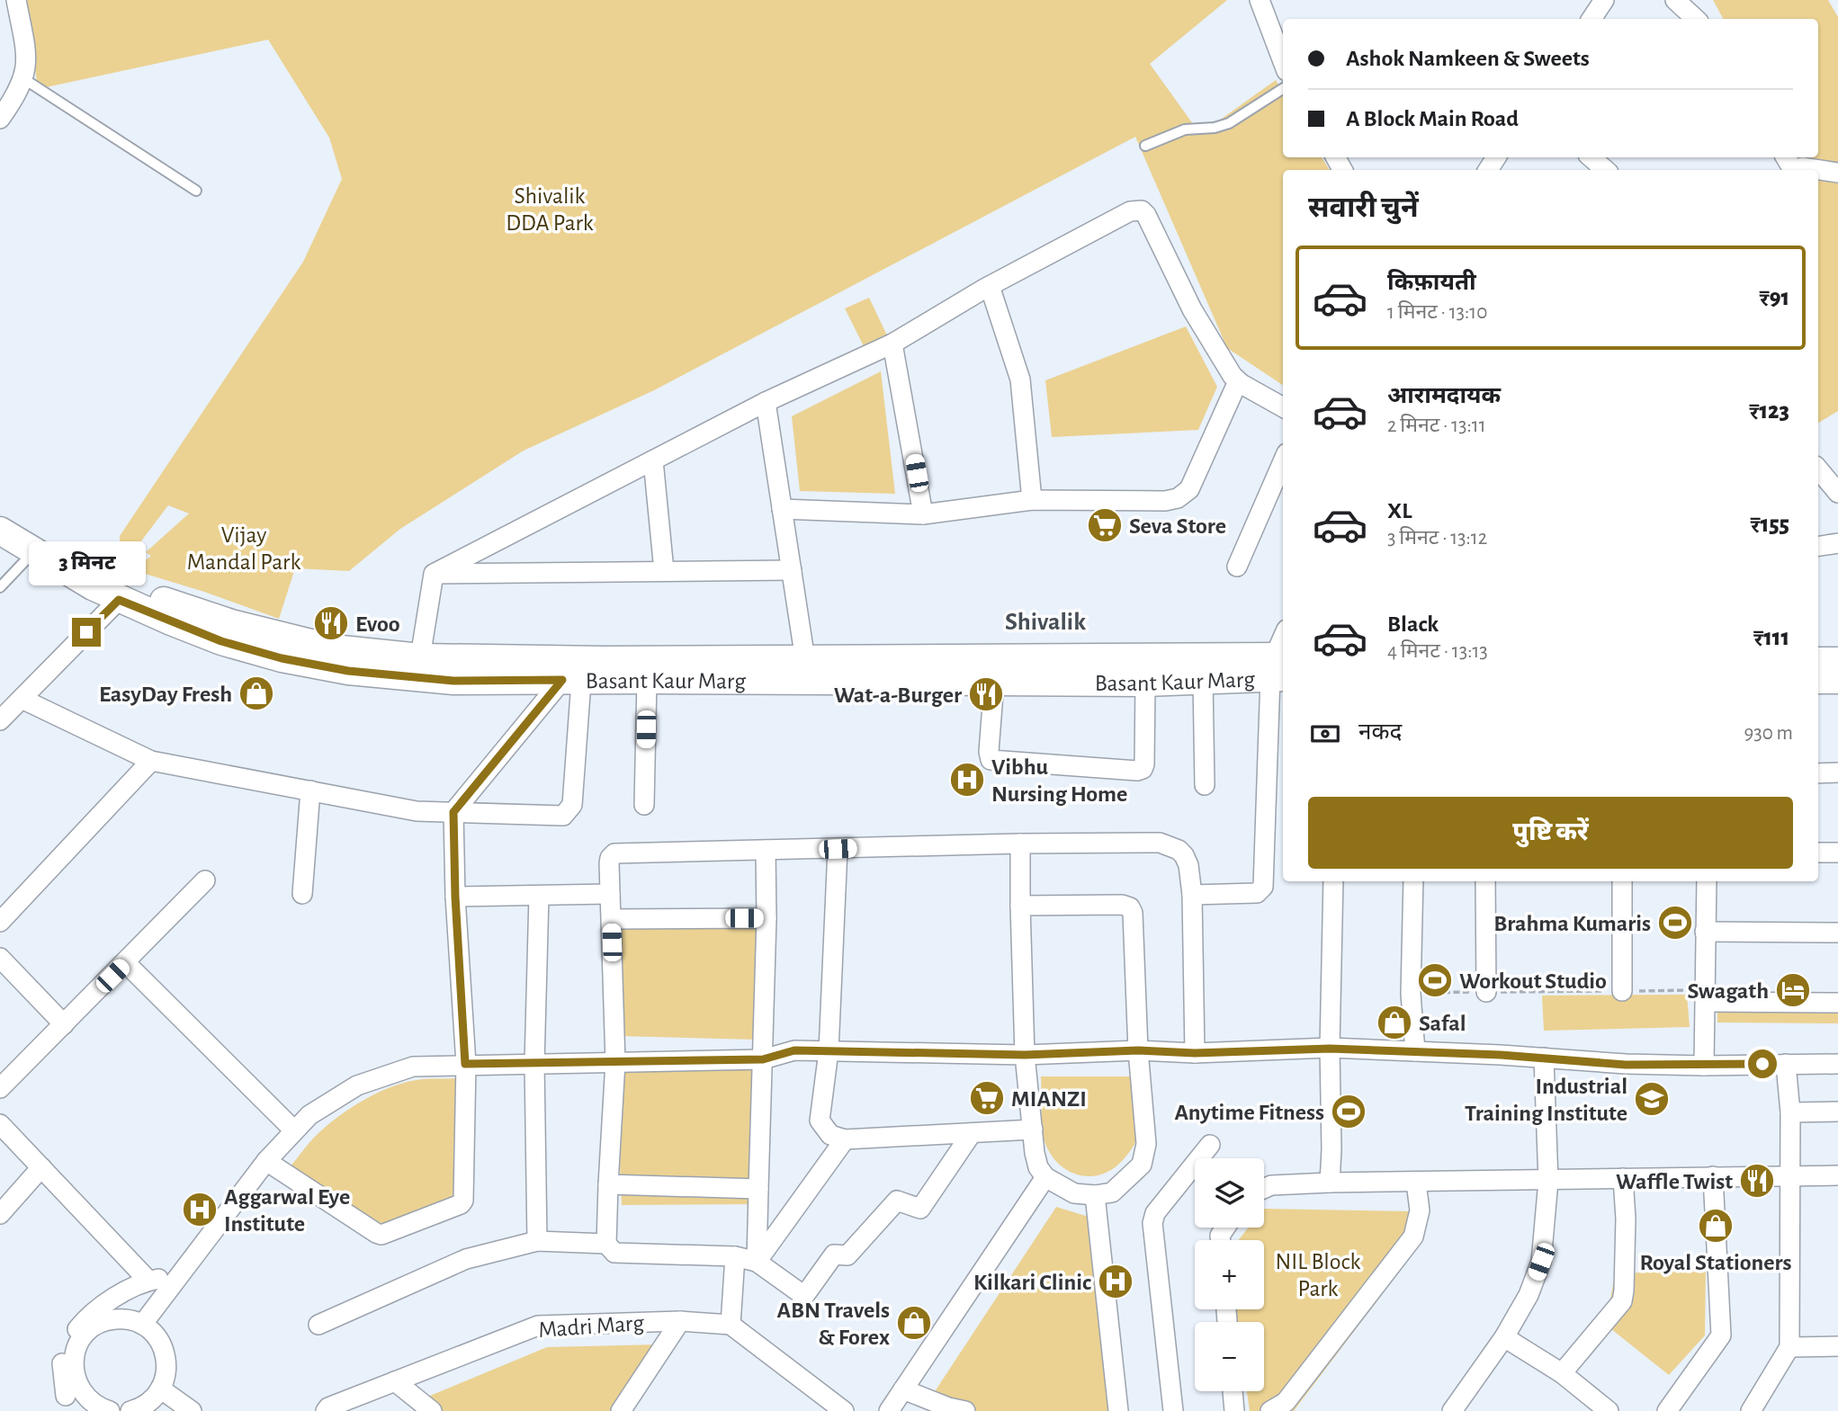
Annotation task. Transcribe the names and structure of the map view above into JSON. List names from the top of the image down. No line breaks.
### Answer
{"streets":{"main road":["Basant Kaur Marg"],"street":["Madri Marg"]},"districts":["Shivalik"],"parks":["Shivalik DDA Park","Vijay Mandal Park","NIL Block Park"],"places":{"supermarket":["Seva Store","MIANZI"],"restaurant":["Evoo","Wat-a-Burger","Waffle Twist"],"shop":["EasyDay Fresh","Safal","Royal Stationers","ABN Travels & Forex"],"hospital":["Vibhu Nursing Home","Aggarwal Eye Institute","Kilkari Clinic"],"sports":["Brahma Kumaris","Workout Studio","Anytime Fitness"],"hotel":["Swagath"],"school or university":["Industrial Training Institute"]},"page":{"banner":["Ashok Namkeen & Sweets","A Block Main Road"],"heading":"सवारी चुनें","list":[{"name":"किफ़ायती","note":"1 मिनट · 13:10","value":"₹91"},{"name":"आरामदायक","note":"2 मिनट · 13:11","value":"₹123"},{"name":"XL","note":"3 मिनट · 13:12","value":"₹155"},{"name":"Black","note":"4 मिनट · 13:13","value":"₹111"}],"bubble":"3 मिनट","pay":["नकद","930 m"],"buttons":"पुष्टि करें","map_buttons":["+","−"]}}
